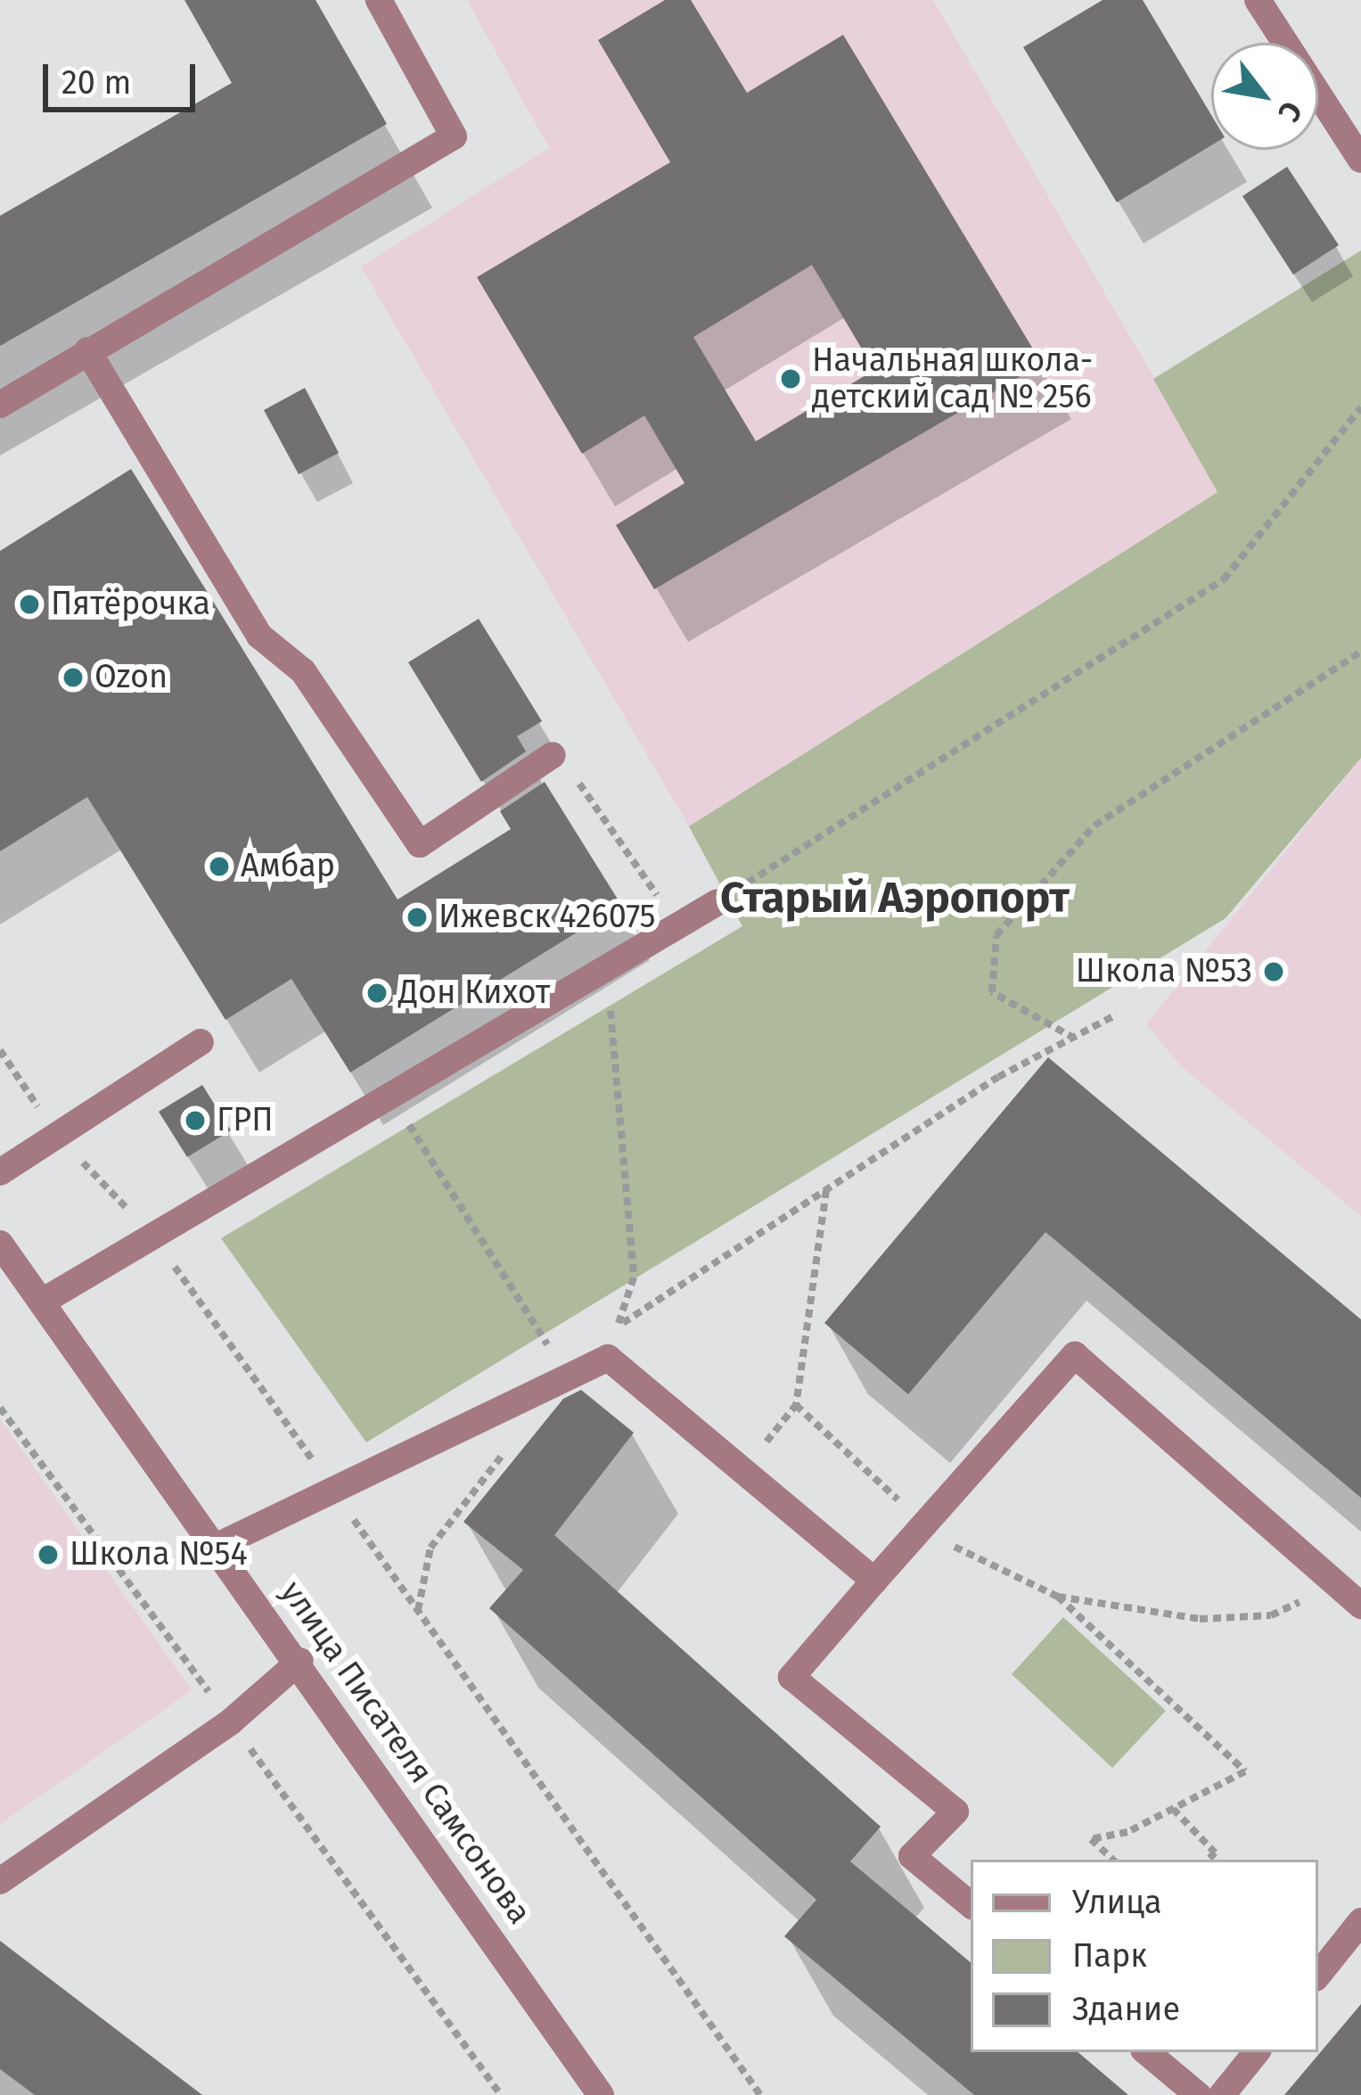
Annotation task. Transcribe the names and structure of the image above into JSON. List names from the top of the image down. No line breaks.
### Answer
{"streets":{"street":["улица Писателя Самсонова"]},"districts":["Старый Аэропорт"],"places":["Начальная школа- детский сад № 256","Пятёрочка","Ozon","Амбар","Ижевск 426075","Школа №53","Дон Кихот","ГРП","Школа №54"],"legend":["Улица","Парк","Здание"],"scale_bar":"20 m","north":"bottom right"}
